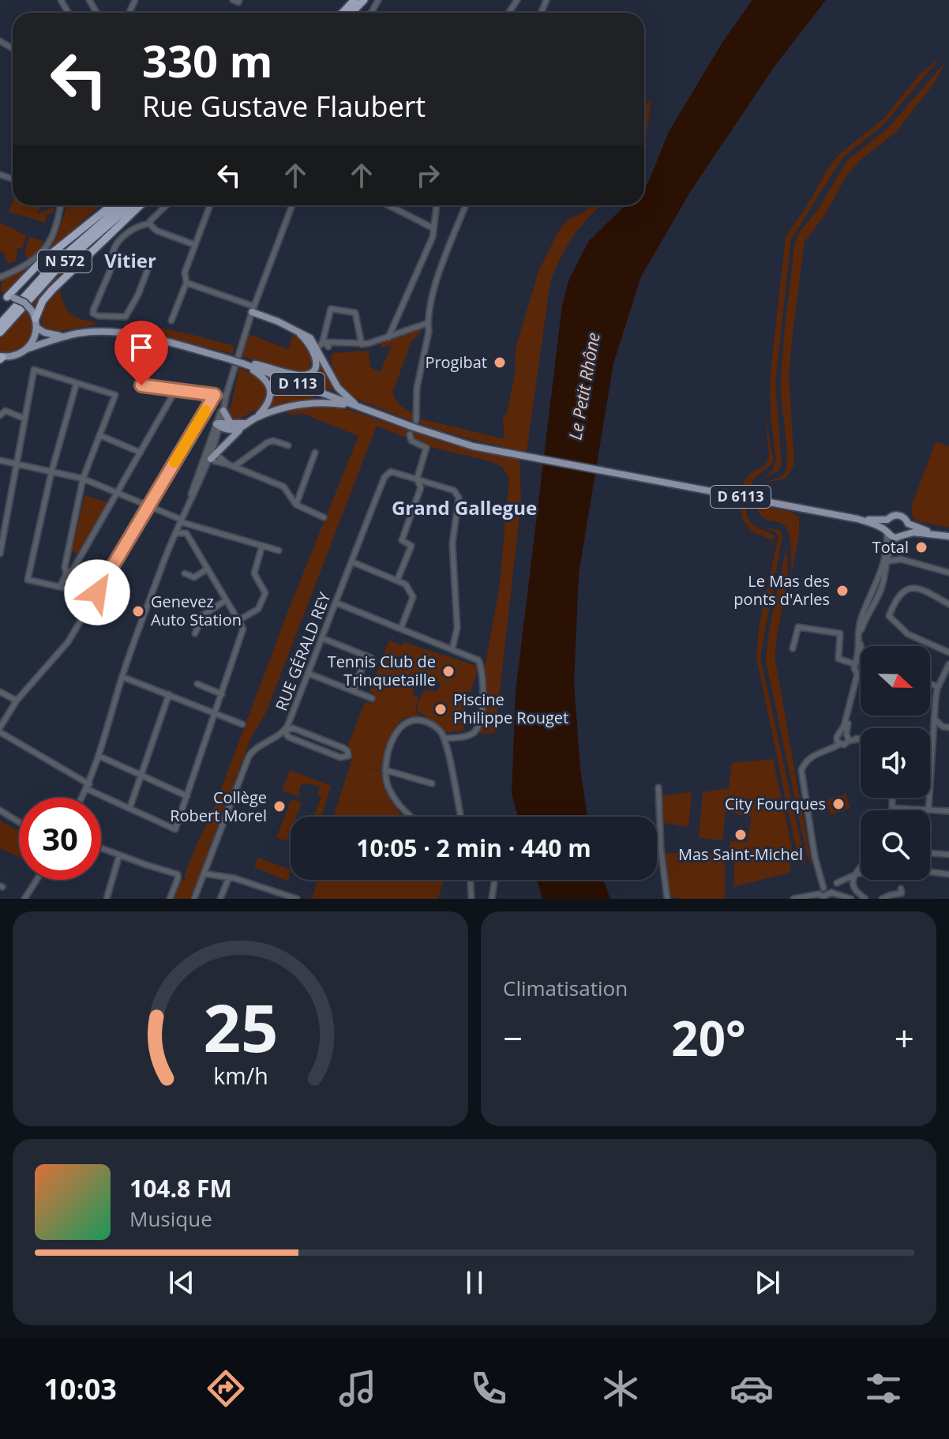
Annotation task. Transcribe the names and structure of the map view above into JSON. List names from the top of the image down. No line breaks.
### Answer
{"streets":{"highway":["N 572"],"main road":["D 113","D 6113"],"street":["RUE GÉRALD REY"]},"crossings":[["D 113","D 6113"]],"districts":["Vitier","Grand Gallegue"],"water":["Le Petit Rhône"],"places":["Progibat","Total","Le Mas des ponts d'Arles","Genevez Auto Station","Tennis Club de Trinquetaille","Piscine Philippe Rouget","City Fourques","Collège Robert Morel","Mas Saint-Michel"],"north":"right","page":{"turn":["330 m","Rue Gustave Flaubert"],"limit":"30","trip":"10:05 · 2 min · 440 m","tile":"Climatisation","heat":["−","20°","+"],"song":["104.8 FM","Musique"],"tabs":"10:03","gauge":["25","km/h"]}}
